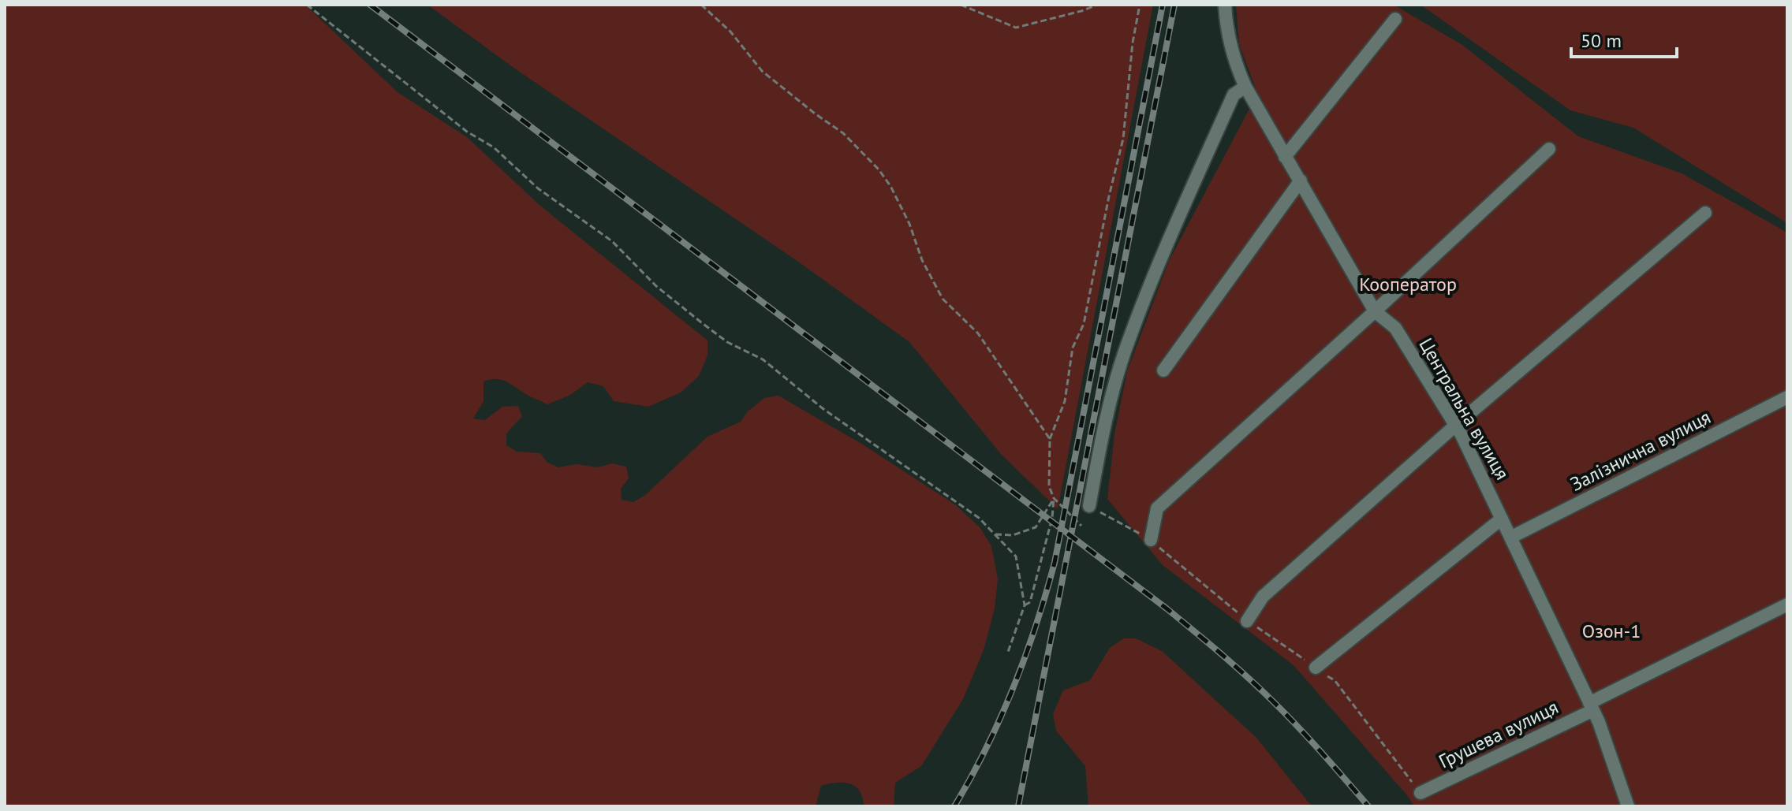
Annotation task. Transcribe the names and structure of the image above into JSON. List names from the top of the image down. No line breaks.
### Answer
{"streets":{"street":["Центральна вулиця","Залізнична вулиця","Грушева вулиця"]},"crossings":[["Центральна вулиця","Залізнична вулиця"],["Центральна вулиця","Грушева вулиця"]],"parks":["Кооператор","Озон-1"],"scale_bar":"50 m"}
